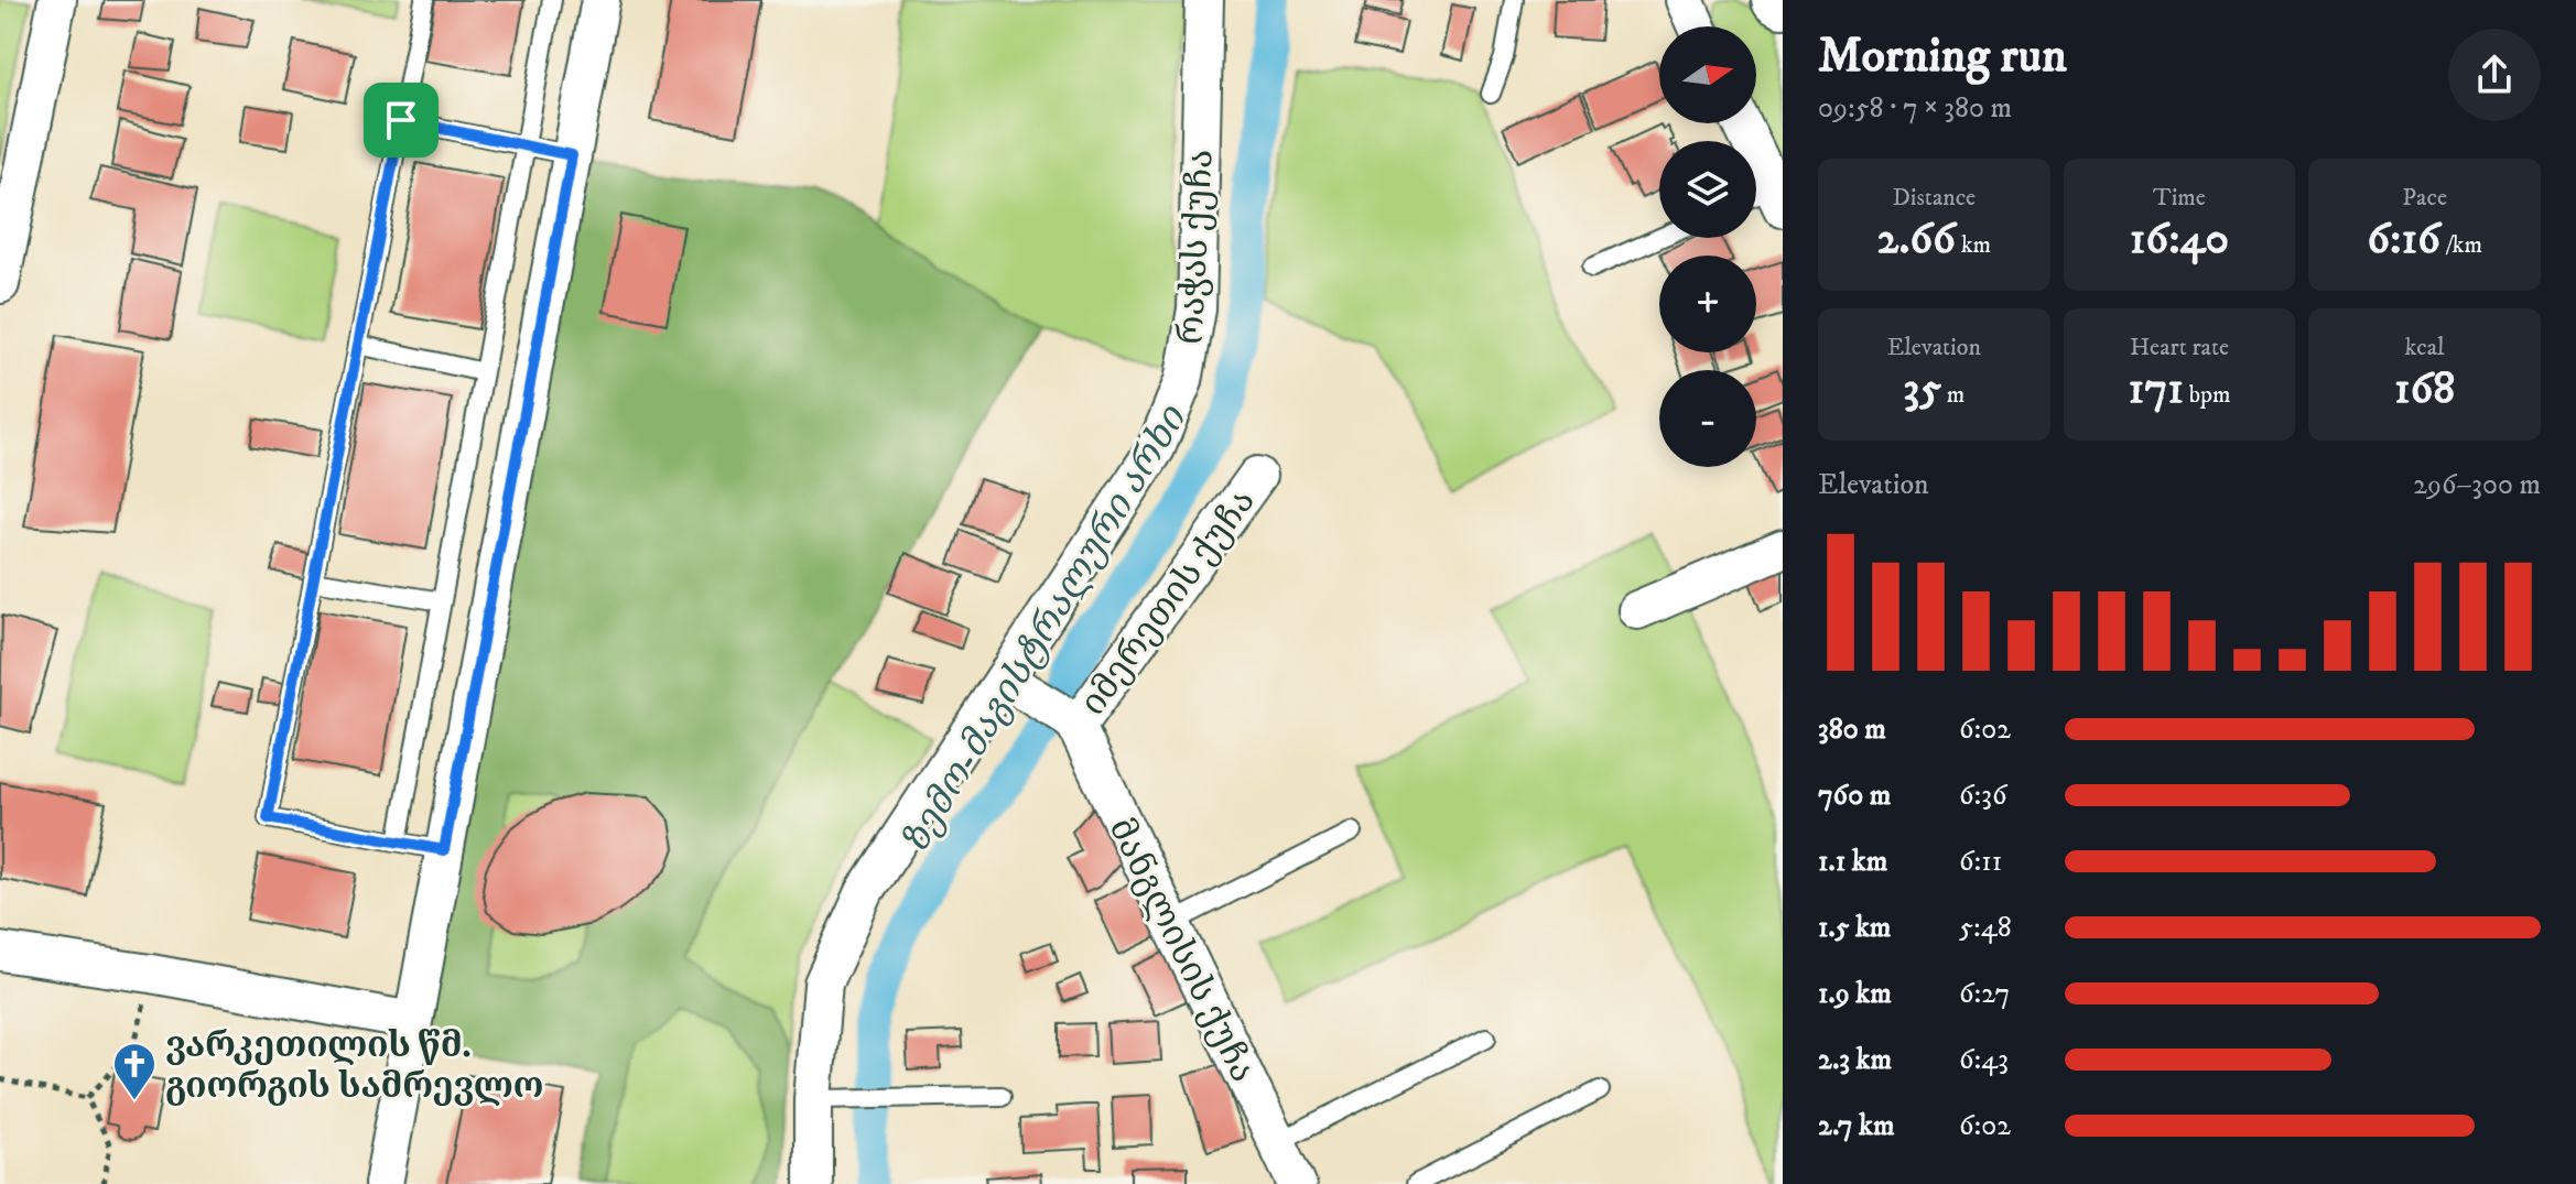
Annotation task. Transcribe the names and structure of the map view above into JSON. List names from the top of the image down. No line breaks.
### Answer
{"streets":{"street":["რაჭას ქუჩა","იმერეთის ქუჩა","მანგლისის ქუჩა"]},"crossings":[["იმერეთის ქუჩა","მანგლისის ქუჩა"]],"water":["ზემო-მაგისტრალური არხი"],"places":{"church":["ვარკეთილის წმ. გიორგის სამრევლო"]},"north":"right","page":{"heading":["Morning run","09:58 · 7 × 380 m"],"map_buttons":["+","−"],"stats":[["Distance","2.66 km"],["Time","16:40"],["Pace","6:16 /km"],["Elevation","35 m"],["Heart rate","171 bpm"],["kcal","168"]],"chart":["Elevation","296–300 m"],"list":[{"name":"380 m","note":"6:02"},{"name":"760 m","note":"6:36"},{"name":"1.1 km","note":"6:11"},{"name":"1.5 km","note":"5:48"},{"name":"1.9 km","note":"6:27"},{"name":"2.3 km","note":"6:43"},{"name":"2.7 km","note":"6:02"}]}}
